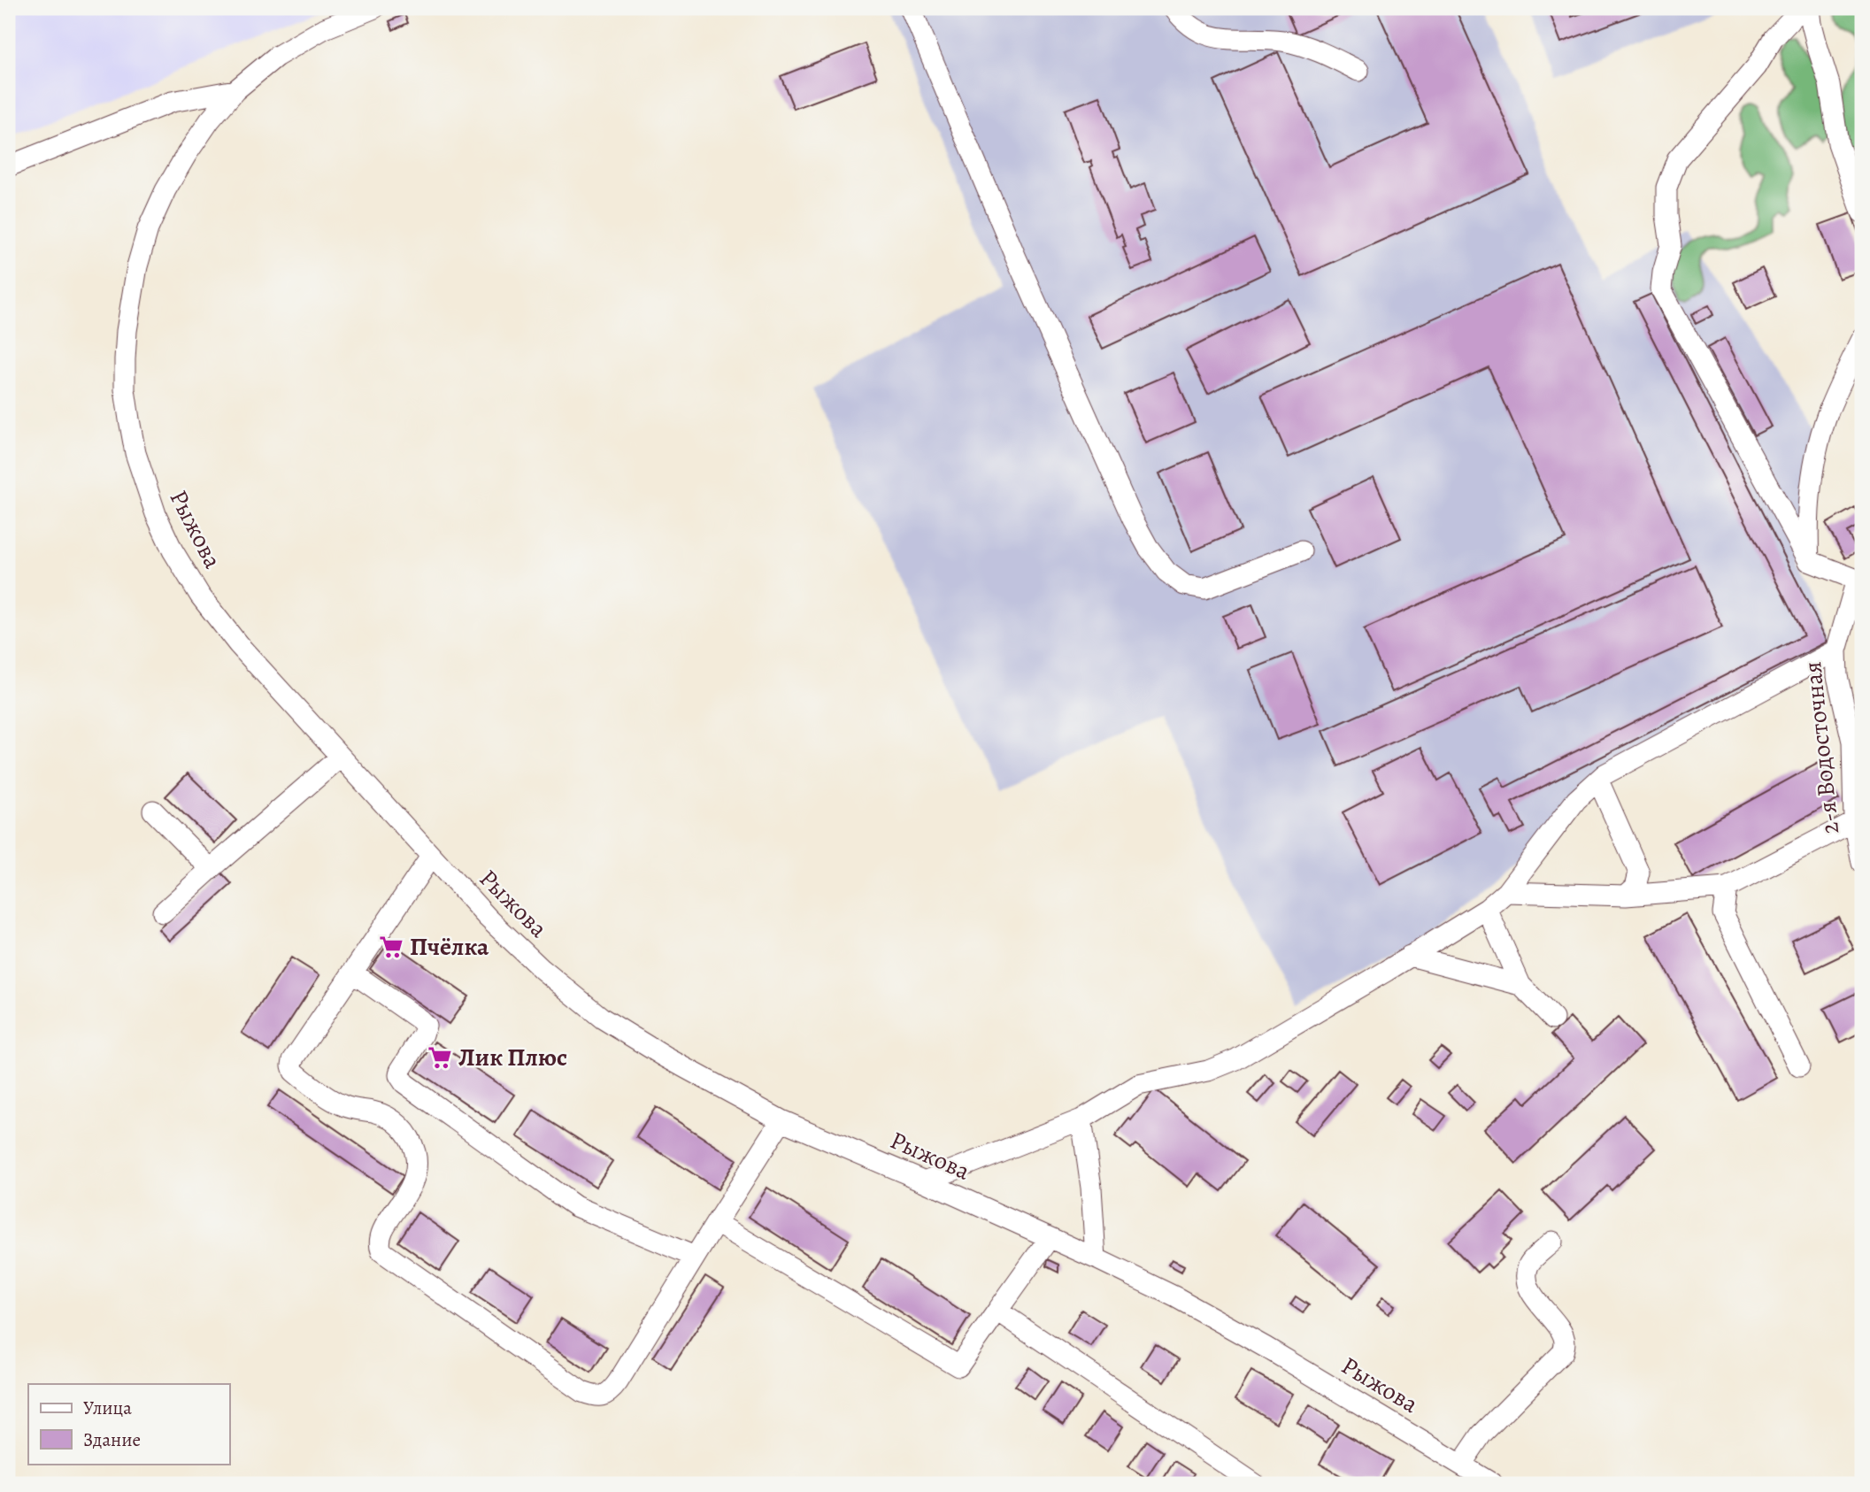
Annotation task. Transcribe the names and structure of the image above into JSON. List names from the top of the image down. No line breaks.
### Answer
{"streets":{"street":["Рыжова","2-я Водосточная"]},"places":{"supermarket":["Пчёлка","Лик Плюс"]},"legend":["Улица","Здание"]}
